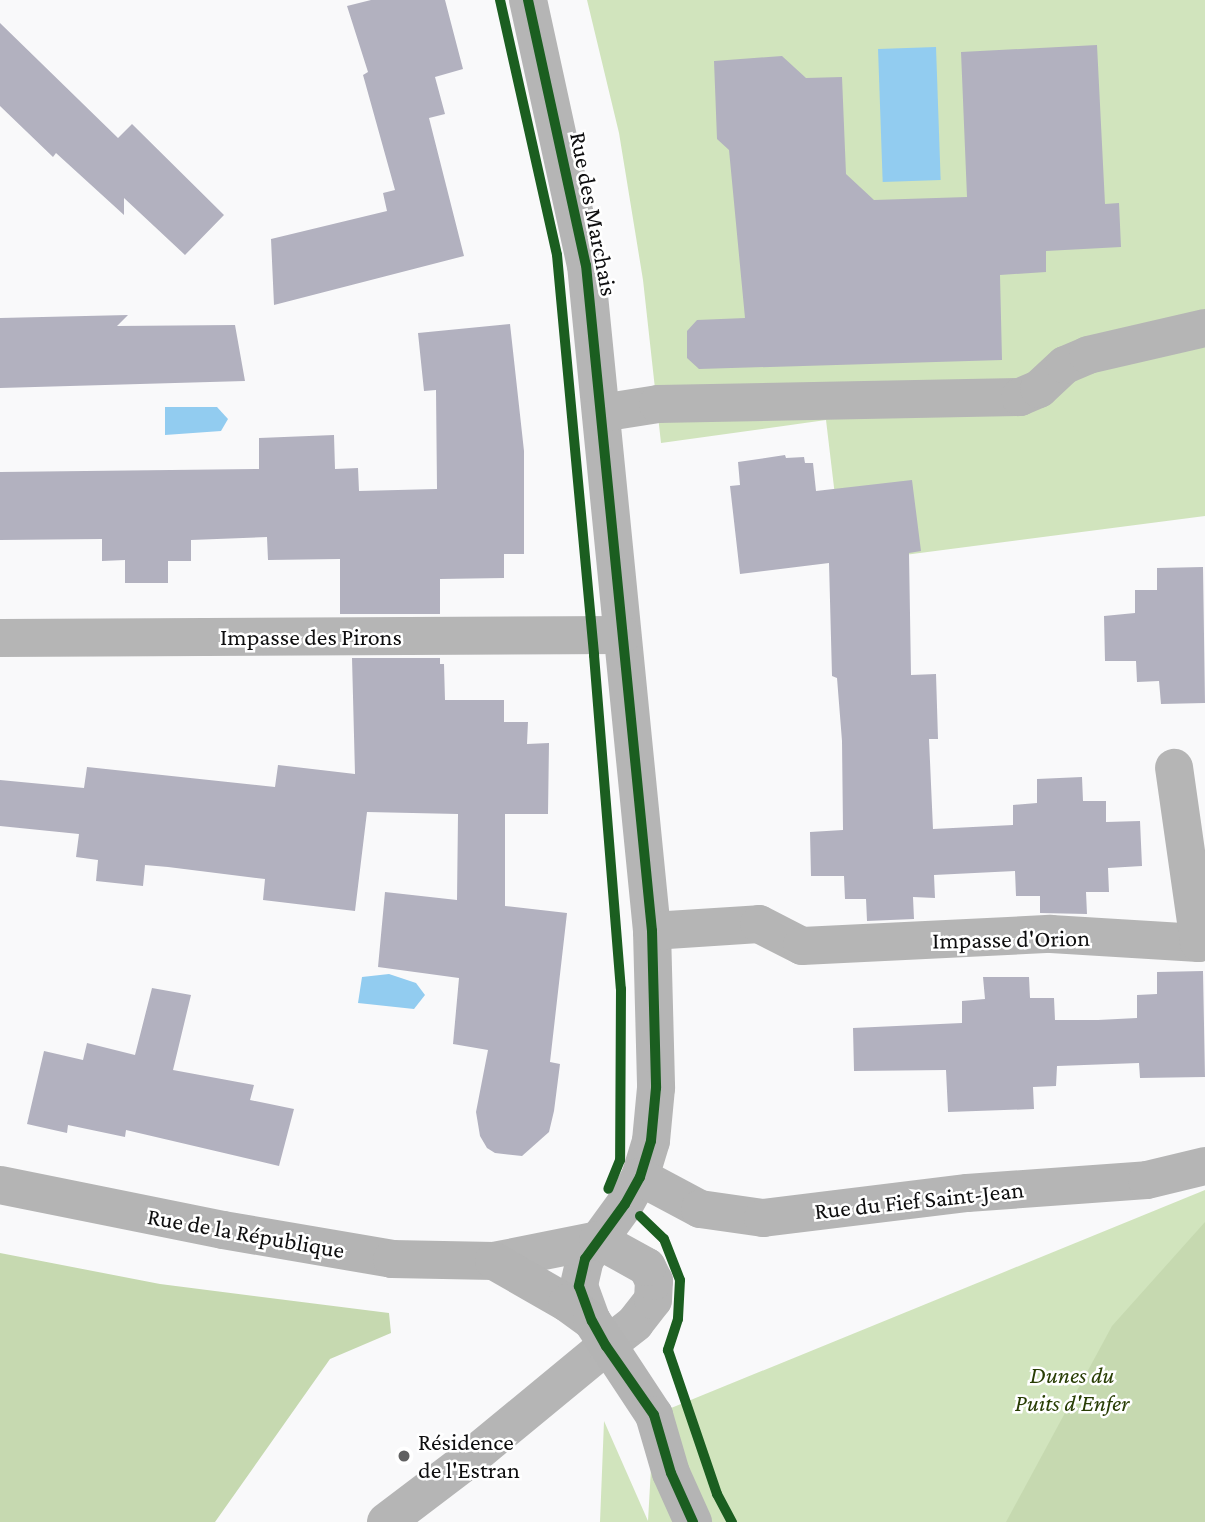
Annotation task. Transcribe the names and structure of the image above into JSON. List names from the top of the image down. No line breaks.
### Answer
{"streets":{"street":["Rue des Marchais","Impasse des Pirons","Impasse d'Orion","Rue du Fief Saint-Jean","Rue de la République"]},"crossings":[["Rue des Marchais","Impasse des Pirons"],["Rue des Marchais","Impasse d'Orion"],["Rue des Marchais","Rue du Fief Saint-Jean"],["Rue des Marchais","Rue de la République"]],"parks":["Dunes du Puits d'Enfer"],"places":["Résidence de l'Estran"]}
